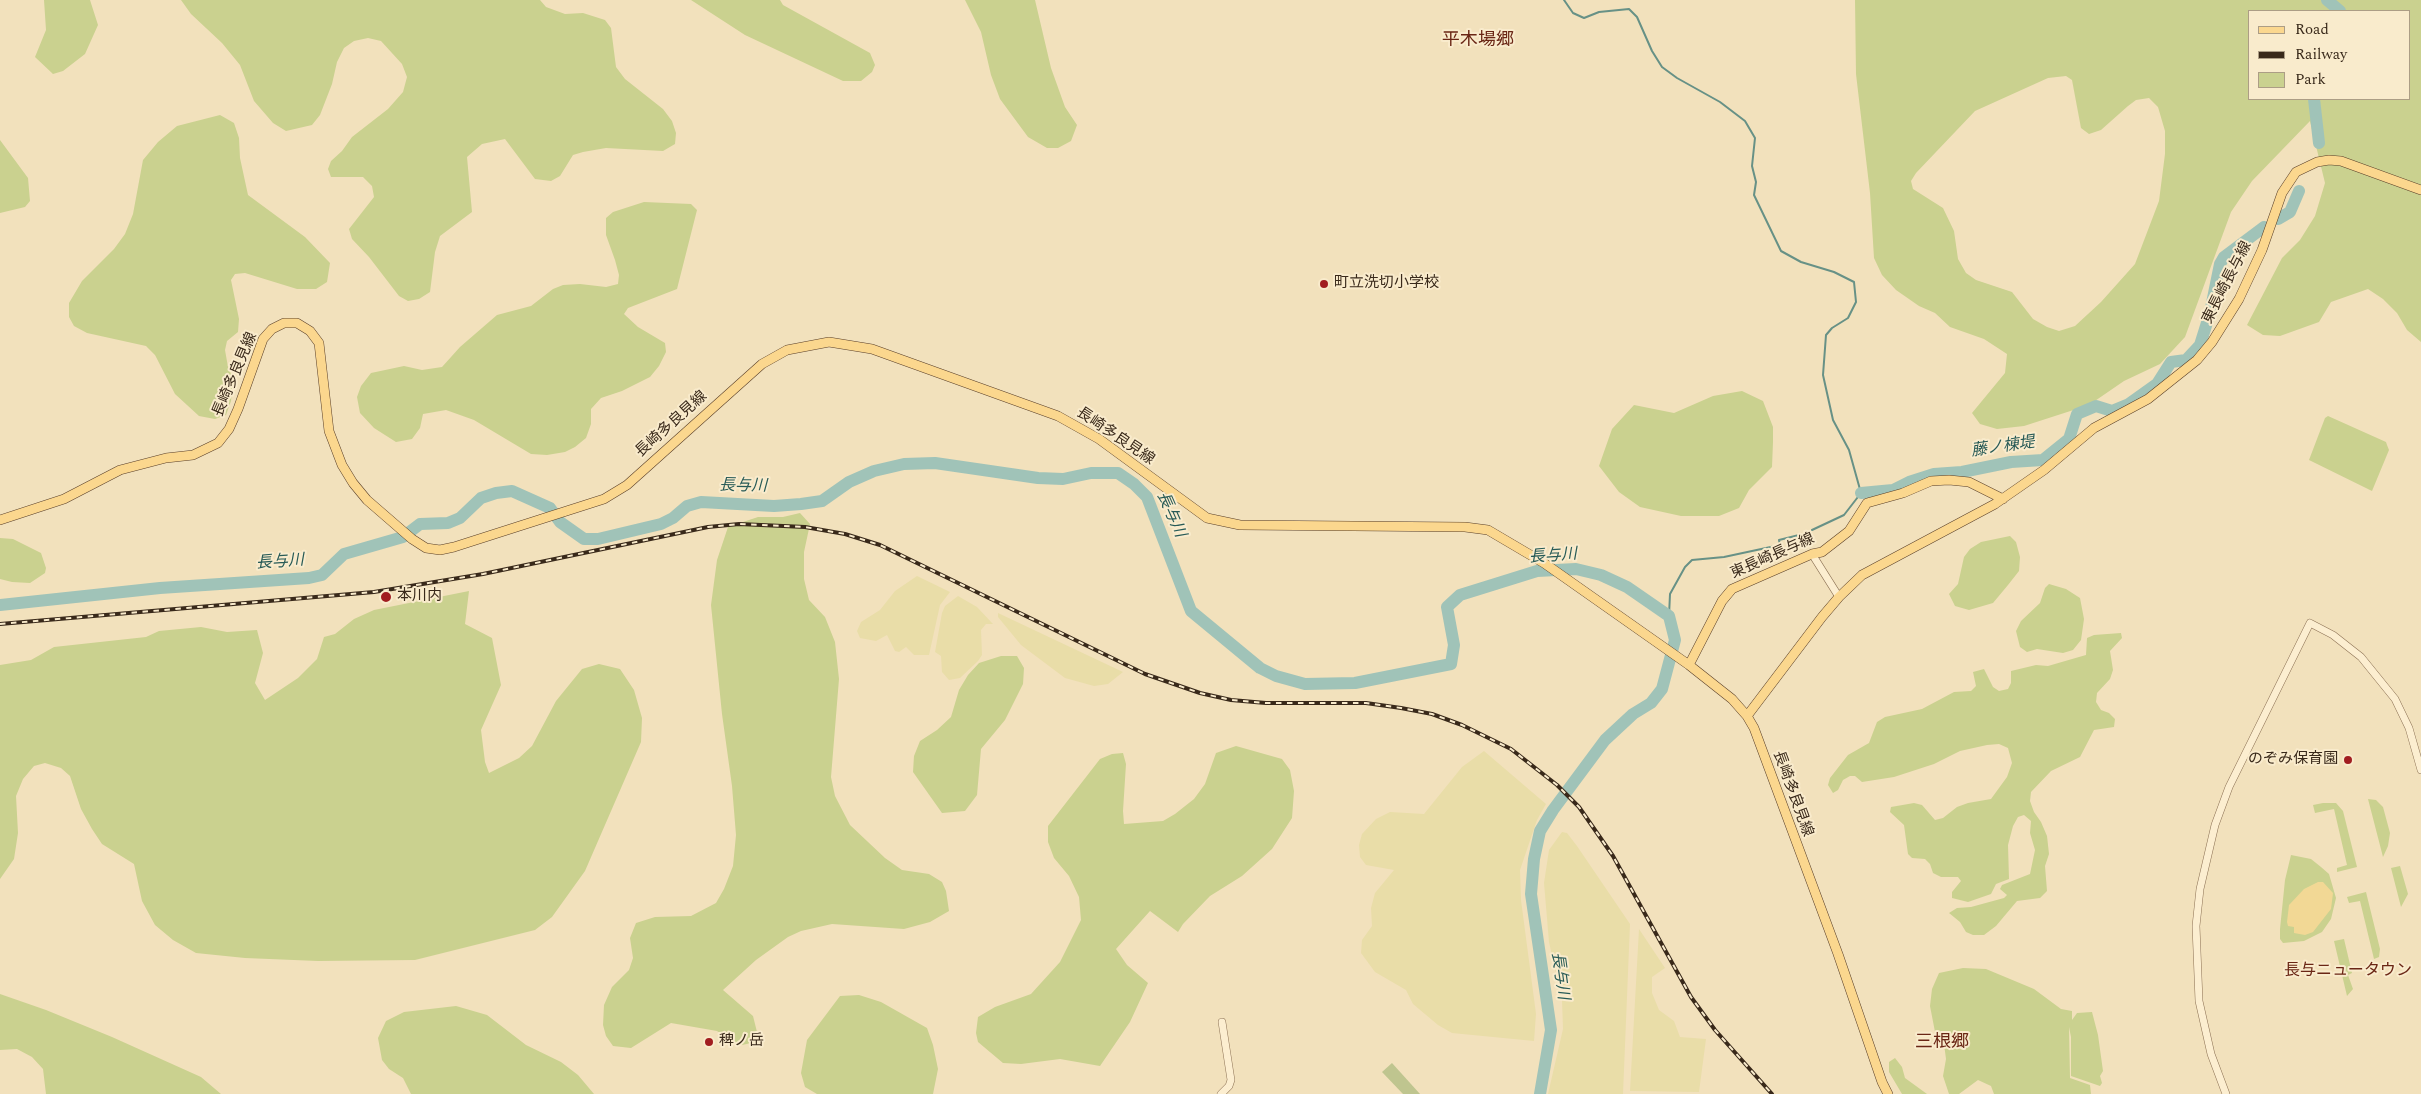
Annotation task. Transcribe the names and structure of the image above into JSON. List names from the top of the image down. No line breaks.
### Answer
{"streets":{"main road":["東長崎長与線","長崎多良見線"]},"crossings":[["東長崎長与線","長崎多良見線"]],"districts":["平木場郷","長与ニュータウン","三根郷"],"water":["藤ノ棟堤","長与川"],"places":["町立洗切小学校","本川内","のぞみ保育園","稗ノ岳"],"legend":["Road","Railway","Park"]}
